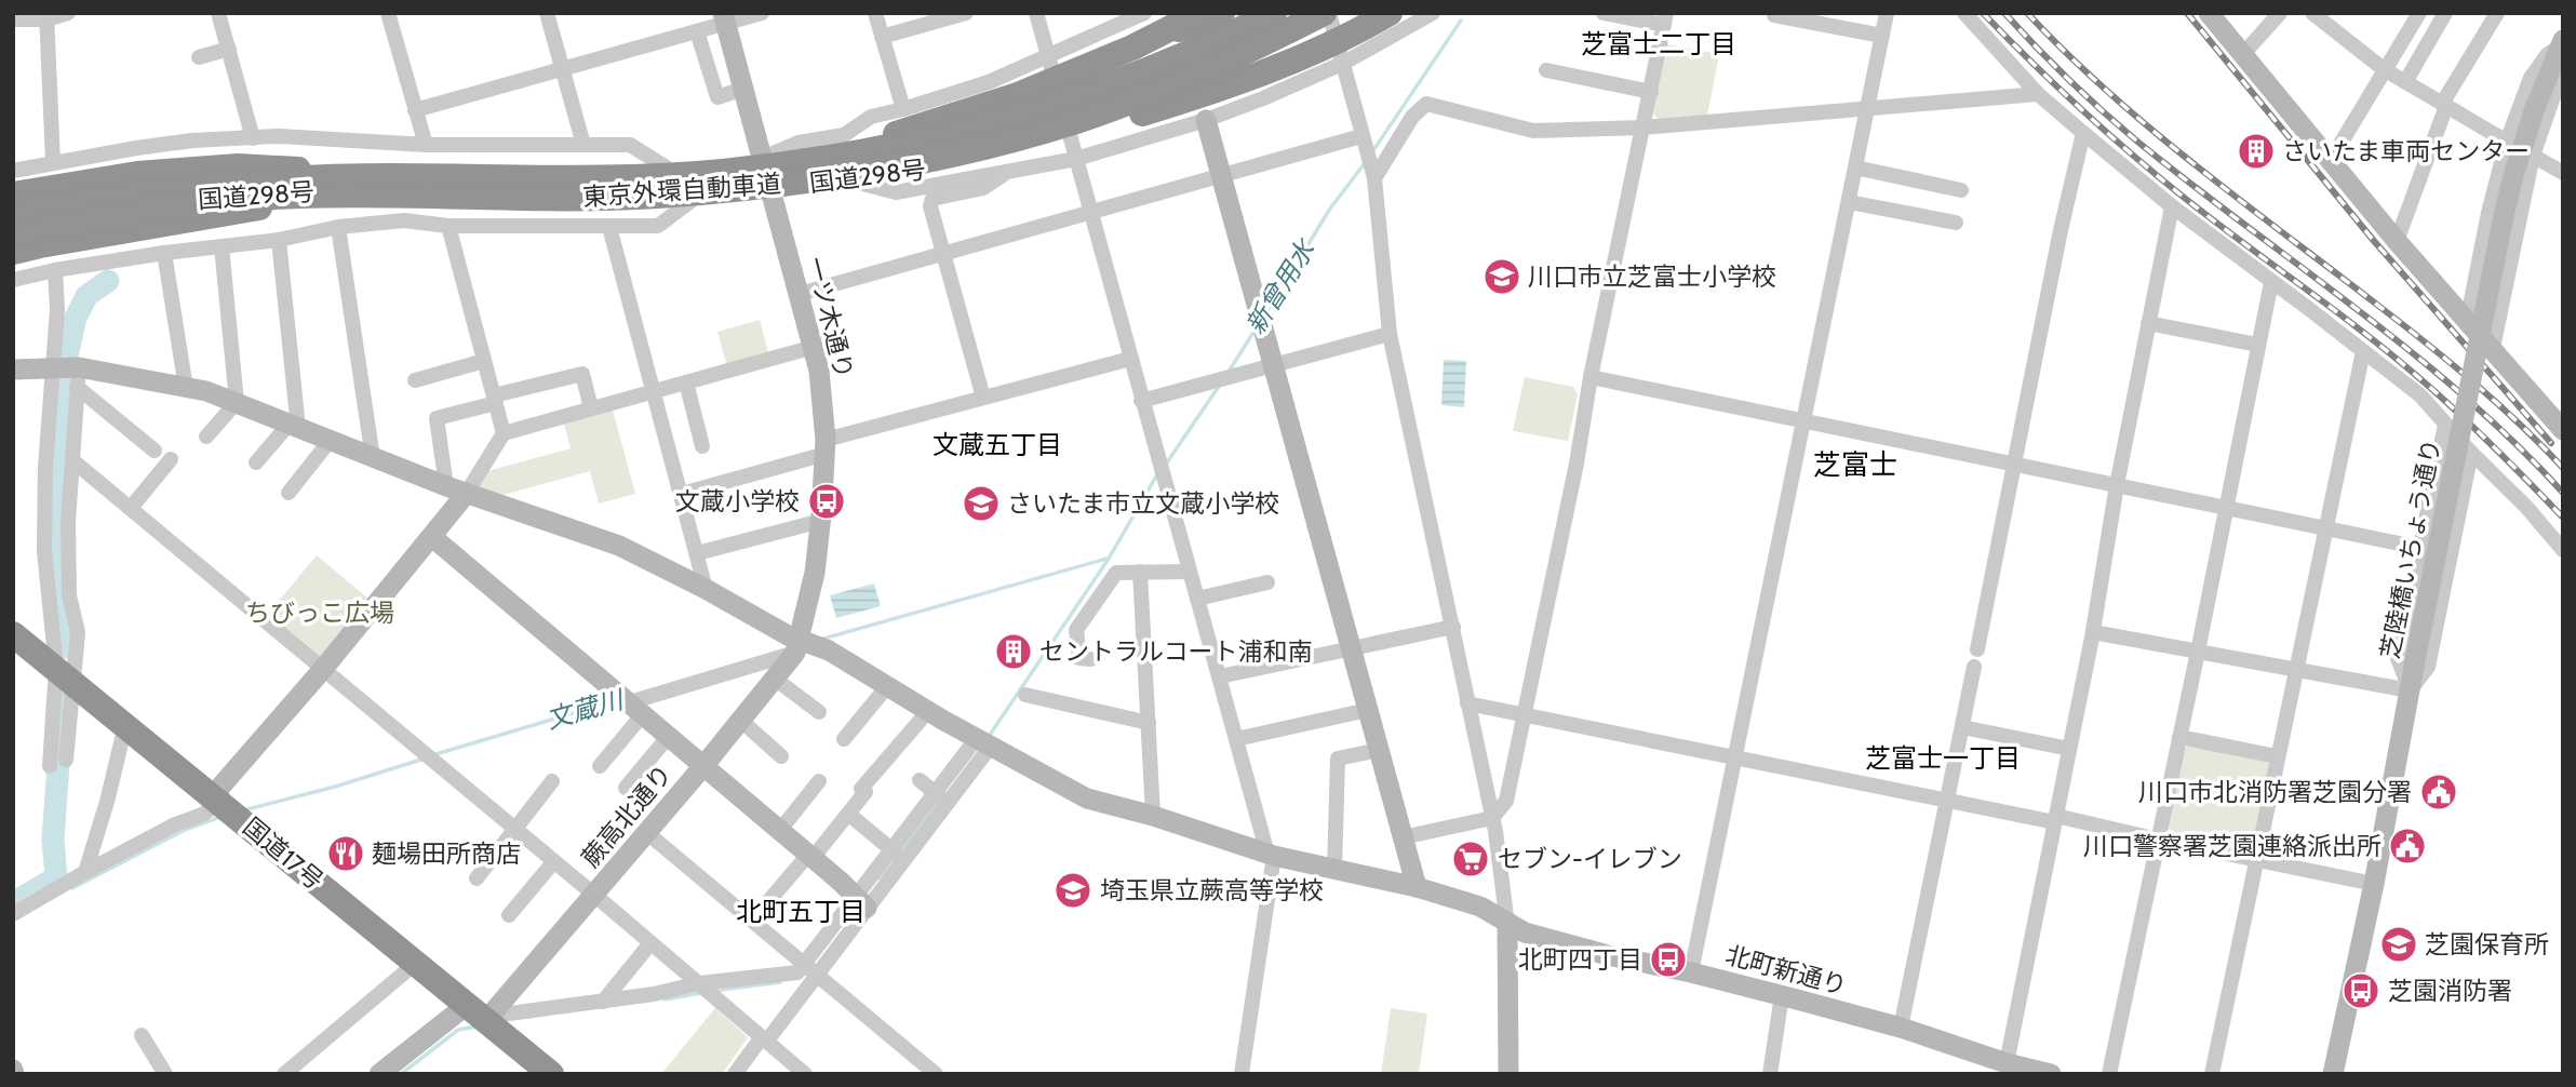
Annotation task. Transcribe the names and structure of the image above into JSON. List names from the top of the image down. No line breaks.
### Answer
{"streets":{"highway":["国道298号","東京外環自動車道","国道17号"],"street":["一ツ木通り","芝陸橋いちょう通り","蕨高北通り","北町新通り"]},"crossings":[["国道298号","一ツ木通り"],["一ツ木通り","蕨高北通り"],["一ツ木通り","北町新通り"],["蕨高北通り","国道17号"],["蕨高北通り","北町新通り"]],"districts":["芝富士二丁目","文蔵五丁目","芝富士","芝富士一丁目","北町五丁目"],"water":["新曾用水","文蔵川"],"parks":["ちびっこ広場"],"places":{"building":["さいたま車両センター","セントラルコート浦和南"],"school or university":["川口市立芝富士小学校","さいたま市立文蔵小学校","埼玉県立蕨高等学校","芝園保育所"],"bus stop":["文蔵小学校","北町四丁目","芝園消防署"],"public building":["川口市北消防署芝園分署","川口警察署芝園連絡派出所"],"restaurant":["麺場田所商店"],"supermarket":["セブン-イレブン"]}}
